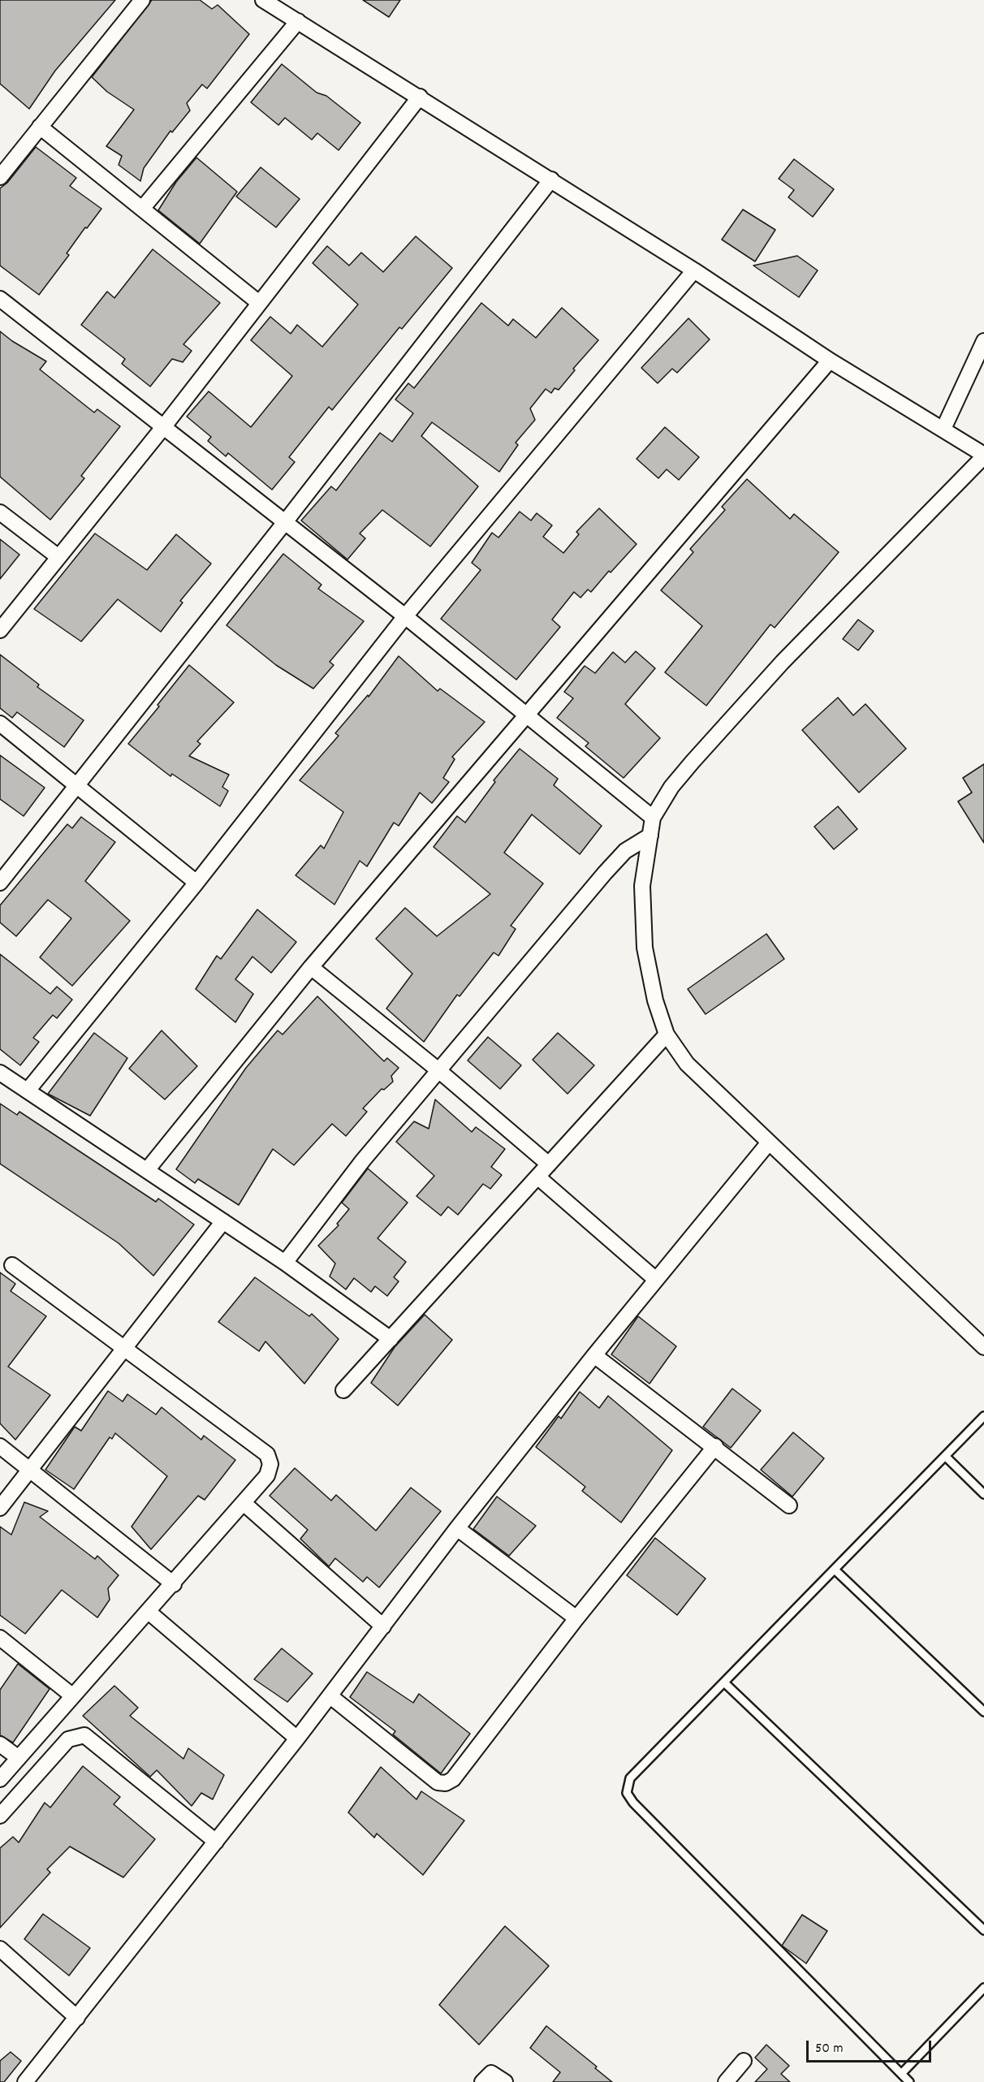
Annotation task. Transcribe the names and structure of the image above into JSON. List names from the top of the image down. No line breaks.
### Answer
{"scale_bar":"50 m"}
